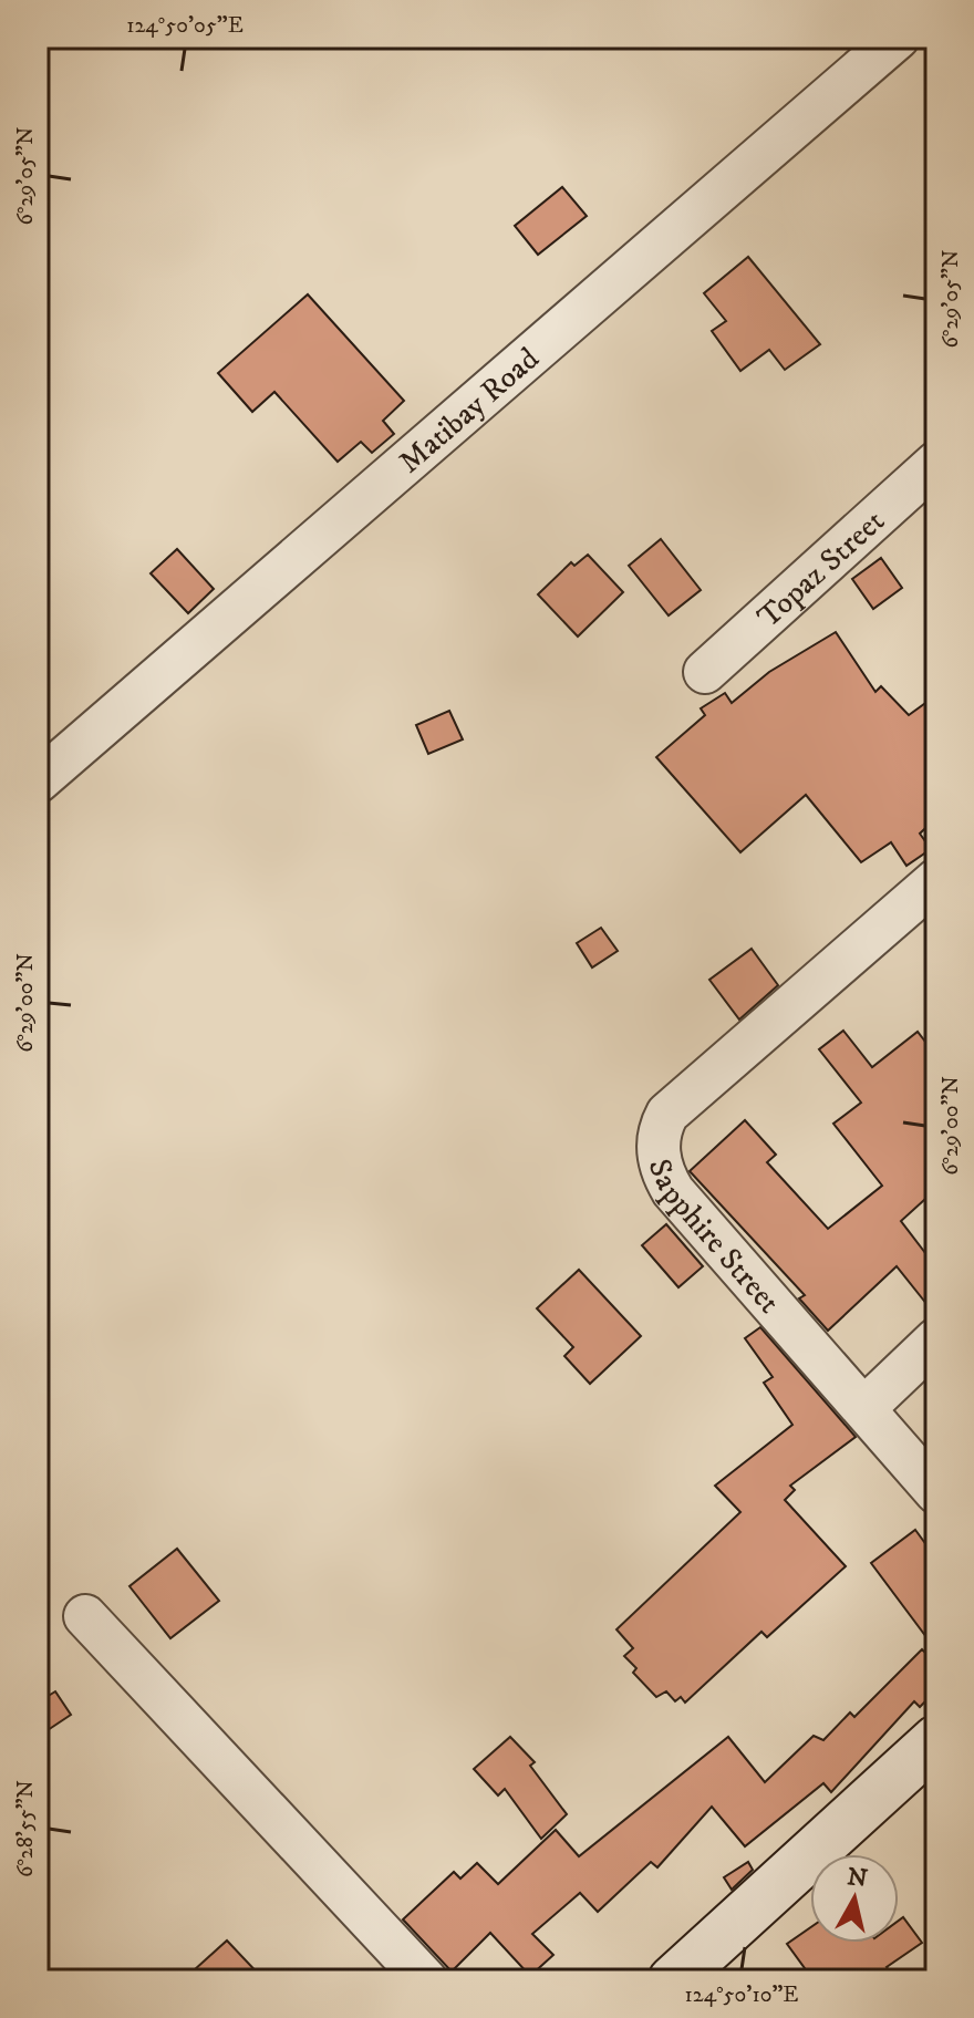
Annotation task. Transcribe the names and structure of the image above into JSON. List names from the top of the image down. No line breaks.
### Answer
{"streets":{"street":["Matibay Road","Topaz Street","Sapphire Street"]},"north":"top","coordinates":["124°50'05\"E","6°29'05\"N","6°29'00\"N","6°28'55\"N","124°50'10\"E"]}
